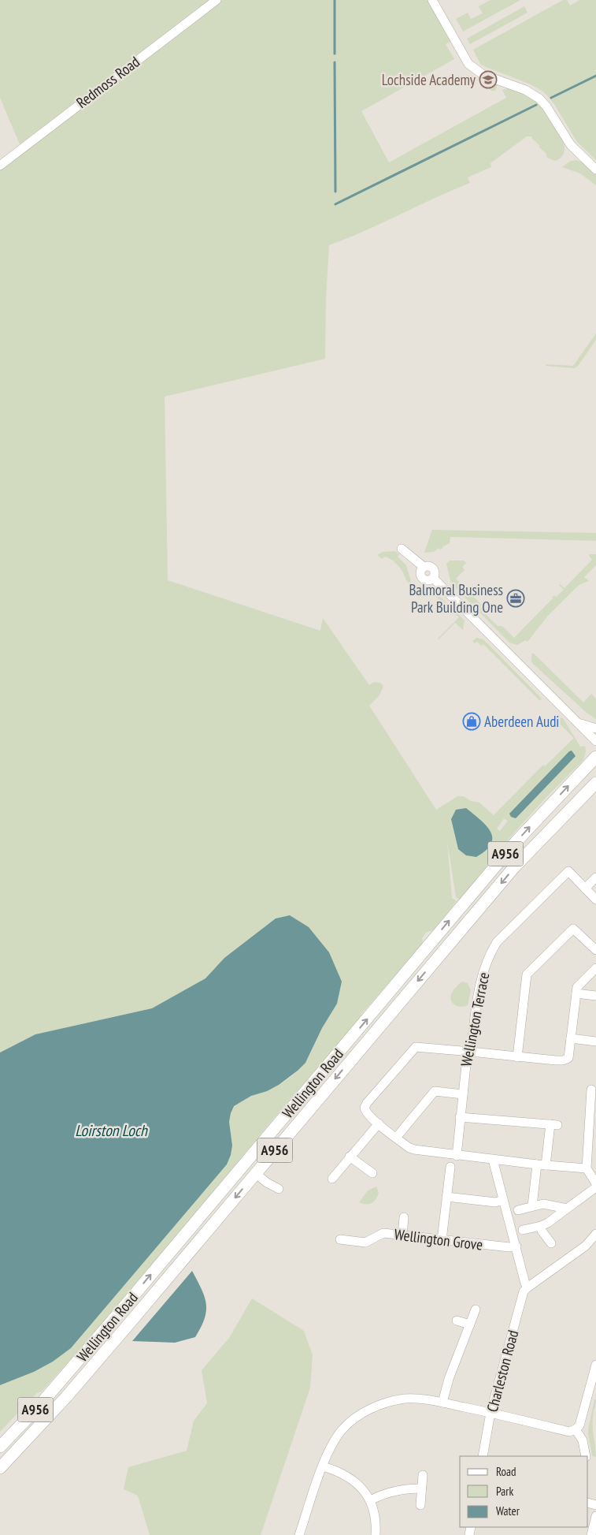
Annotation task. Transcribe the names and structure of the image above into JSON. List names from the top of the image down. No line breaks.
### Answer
{"streets":{"main road":["A956","Wellington Road"],"street":["Redmoss Road","Wellington Terrace","Wellington Grove","Charleston Road"]},"water":["Loirston Loch"],"places":{"school or university":["Lochside Academy"],"office":["Balmoral Business Park Building One"],"shop":["Aberdeen Audi"]},"legend":["Road","Park","Water"]}
